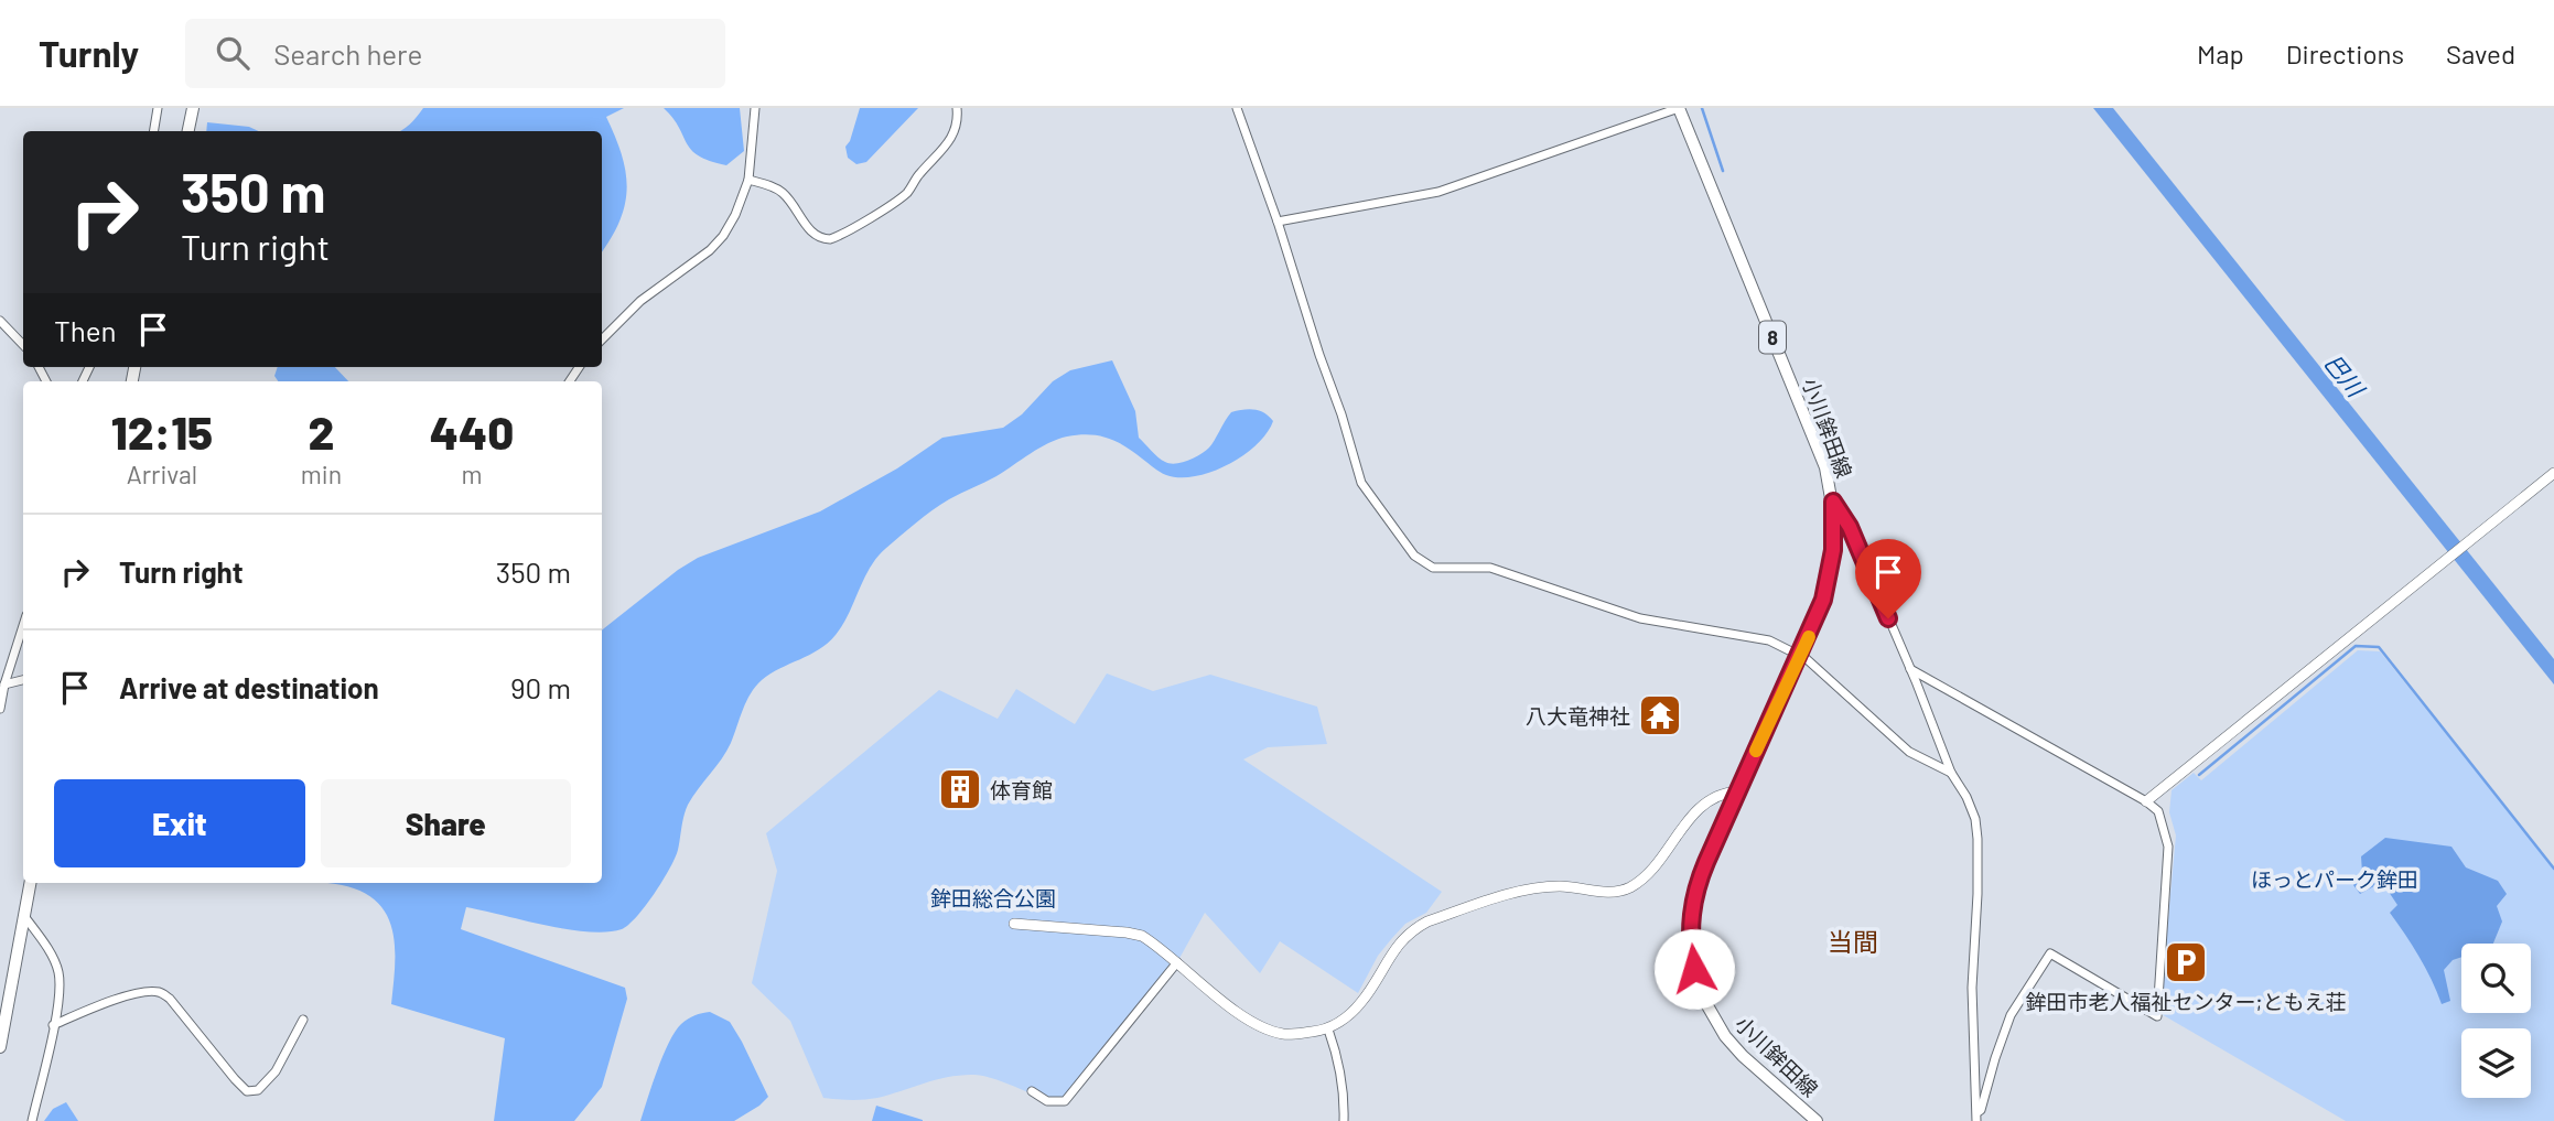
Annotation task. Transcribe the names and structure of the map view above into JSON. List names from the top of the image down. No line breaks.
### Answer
{"streets":{"main road":["8","小川鉾田線"]},"districts":["当間"],"water":["巴川"],"parks":["ほっとパーク鉾田","鉾田総合公園"],"places":{"temple":["八大竜神社"],"building":["体育館"],"parking":["鉾田市老人福祉センター;ともえ荘"]},"page":{"header":"Turnly","search":"Search here","nav":["Map","Directions","Saved"],"turn":["350 m","Turn right"],"then":"Then","eta":["12:15","Arrival","2","min","440","m"],"list":[{"name":"Turn right","value":"350 m"},{"name":"Arrive at destination","value":"90 m"}],"buttons":["Exit","Share"]}}
